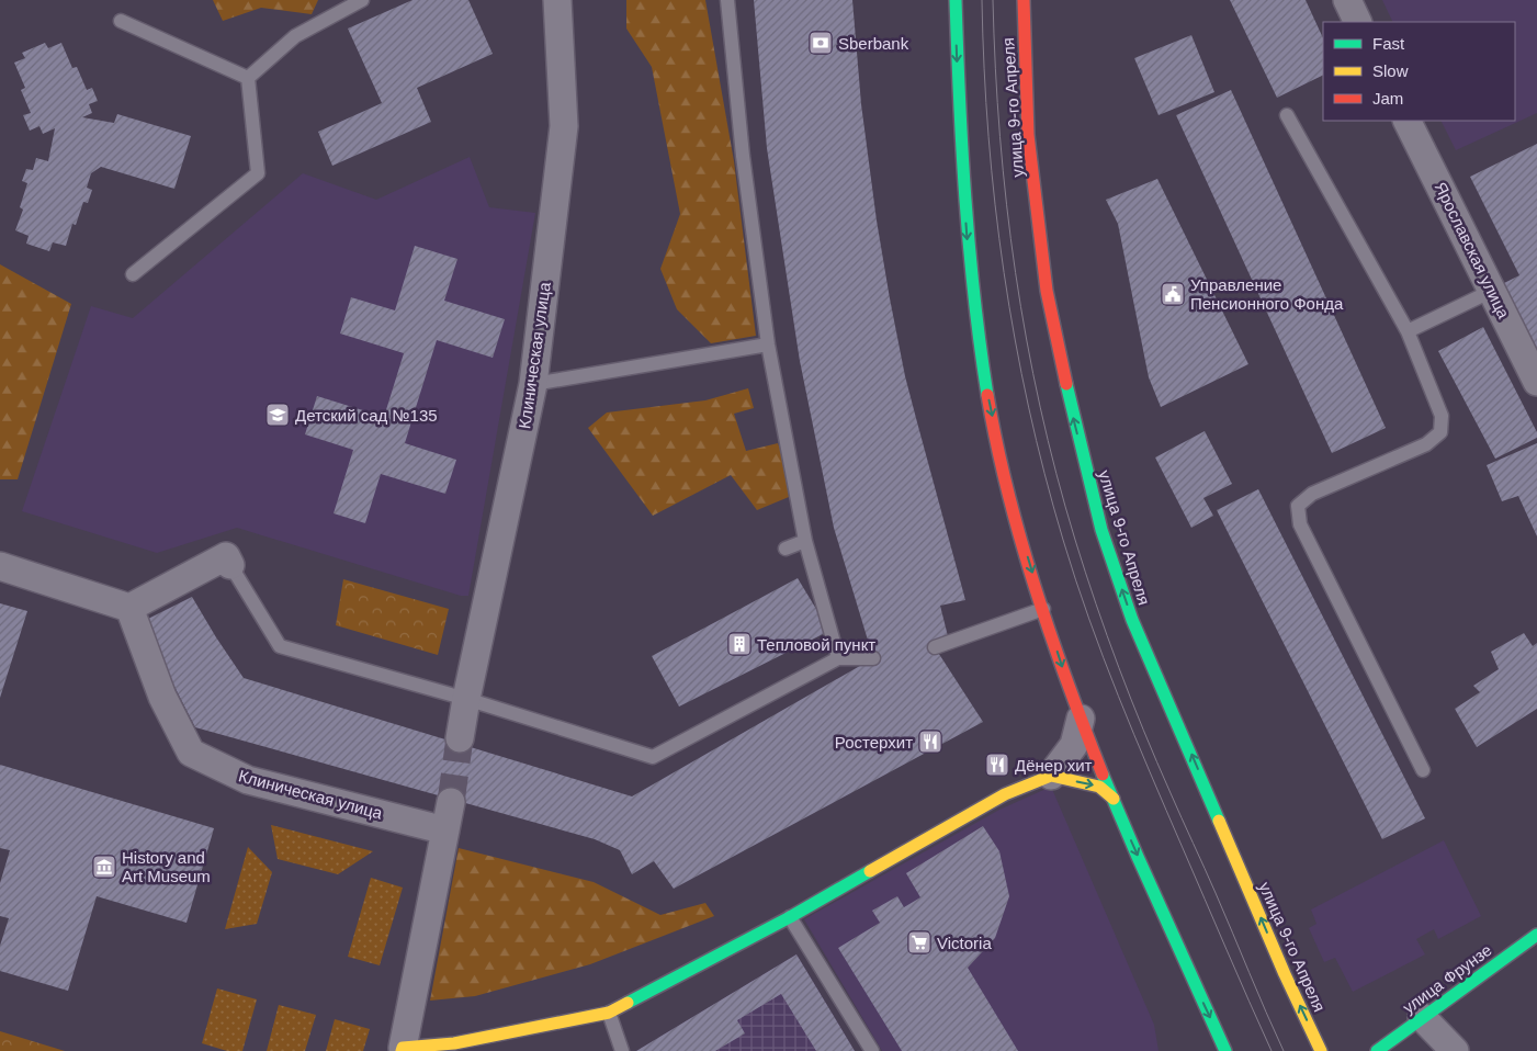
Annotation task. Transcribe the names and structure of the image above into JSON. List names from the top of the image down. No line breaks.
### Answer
{"streets":{"main road":["улица 9-го Апреля","улица Фрунзе"],"street":["Ярославская улица","Клиническая улица"]},"places":{"bank":["Sberbank"],"public building":["Управление Пенсионного Фонда"],"school or university":["Детский сад №135"],"building":["Тепловой пункт"],"restaurant":["Ростерхит","Дёнер хит"],"museum":["History and Art Museum"],"supermarket":["Victoria"]},"legend":["Fast","Slow","Jam"]}
